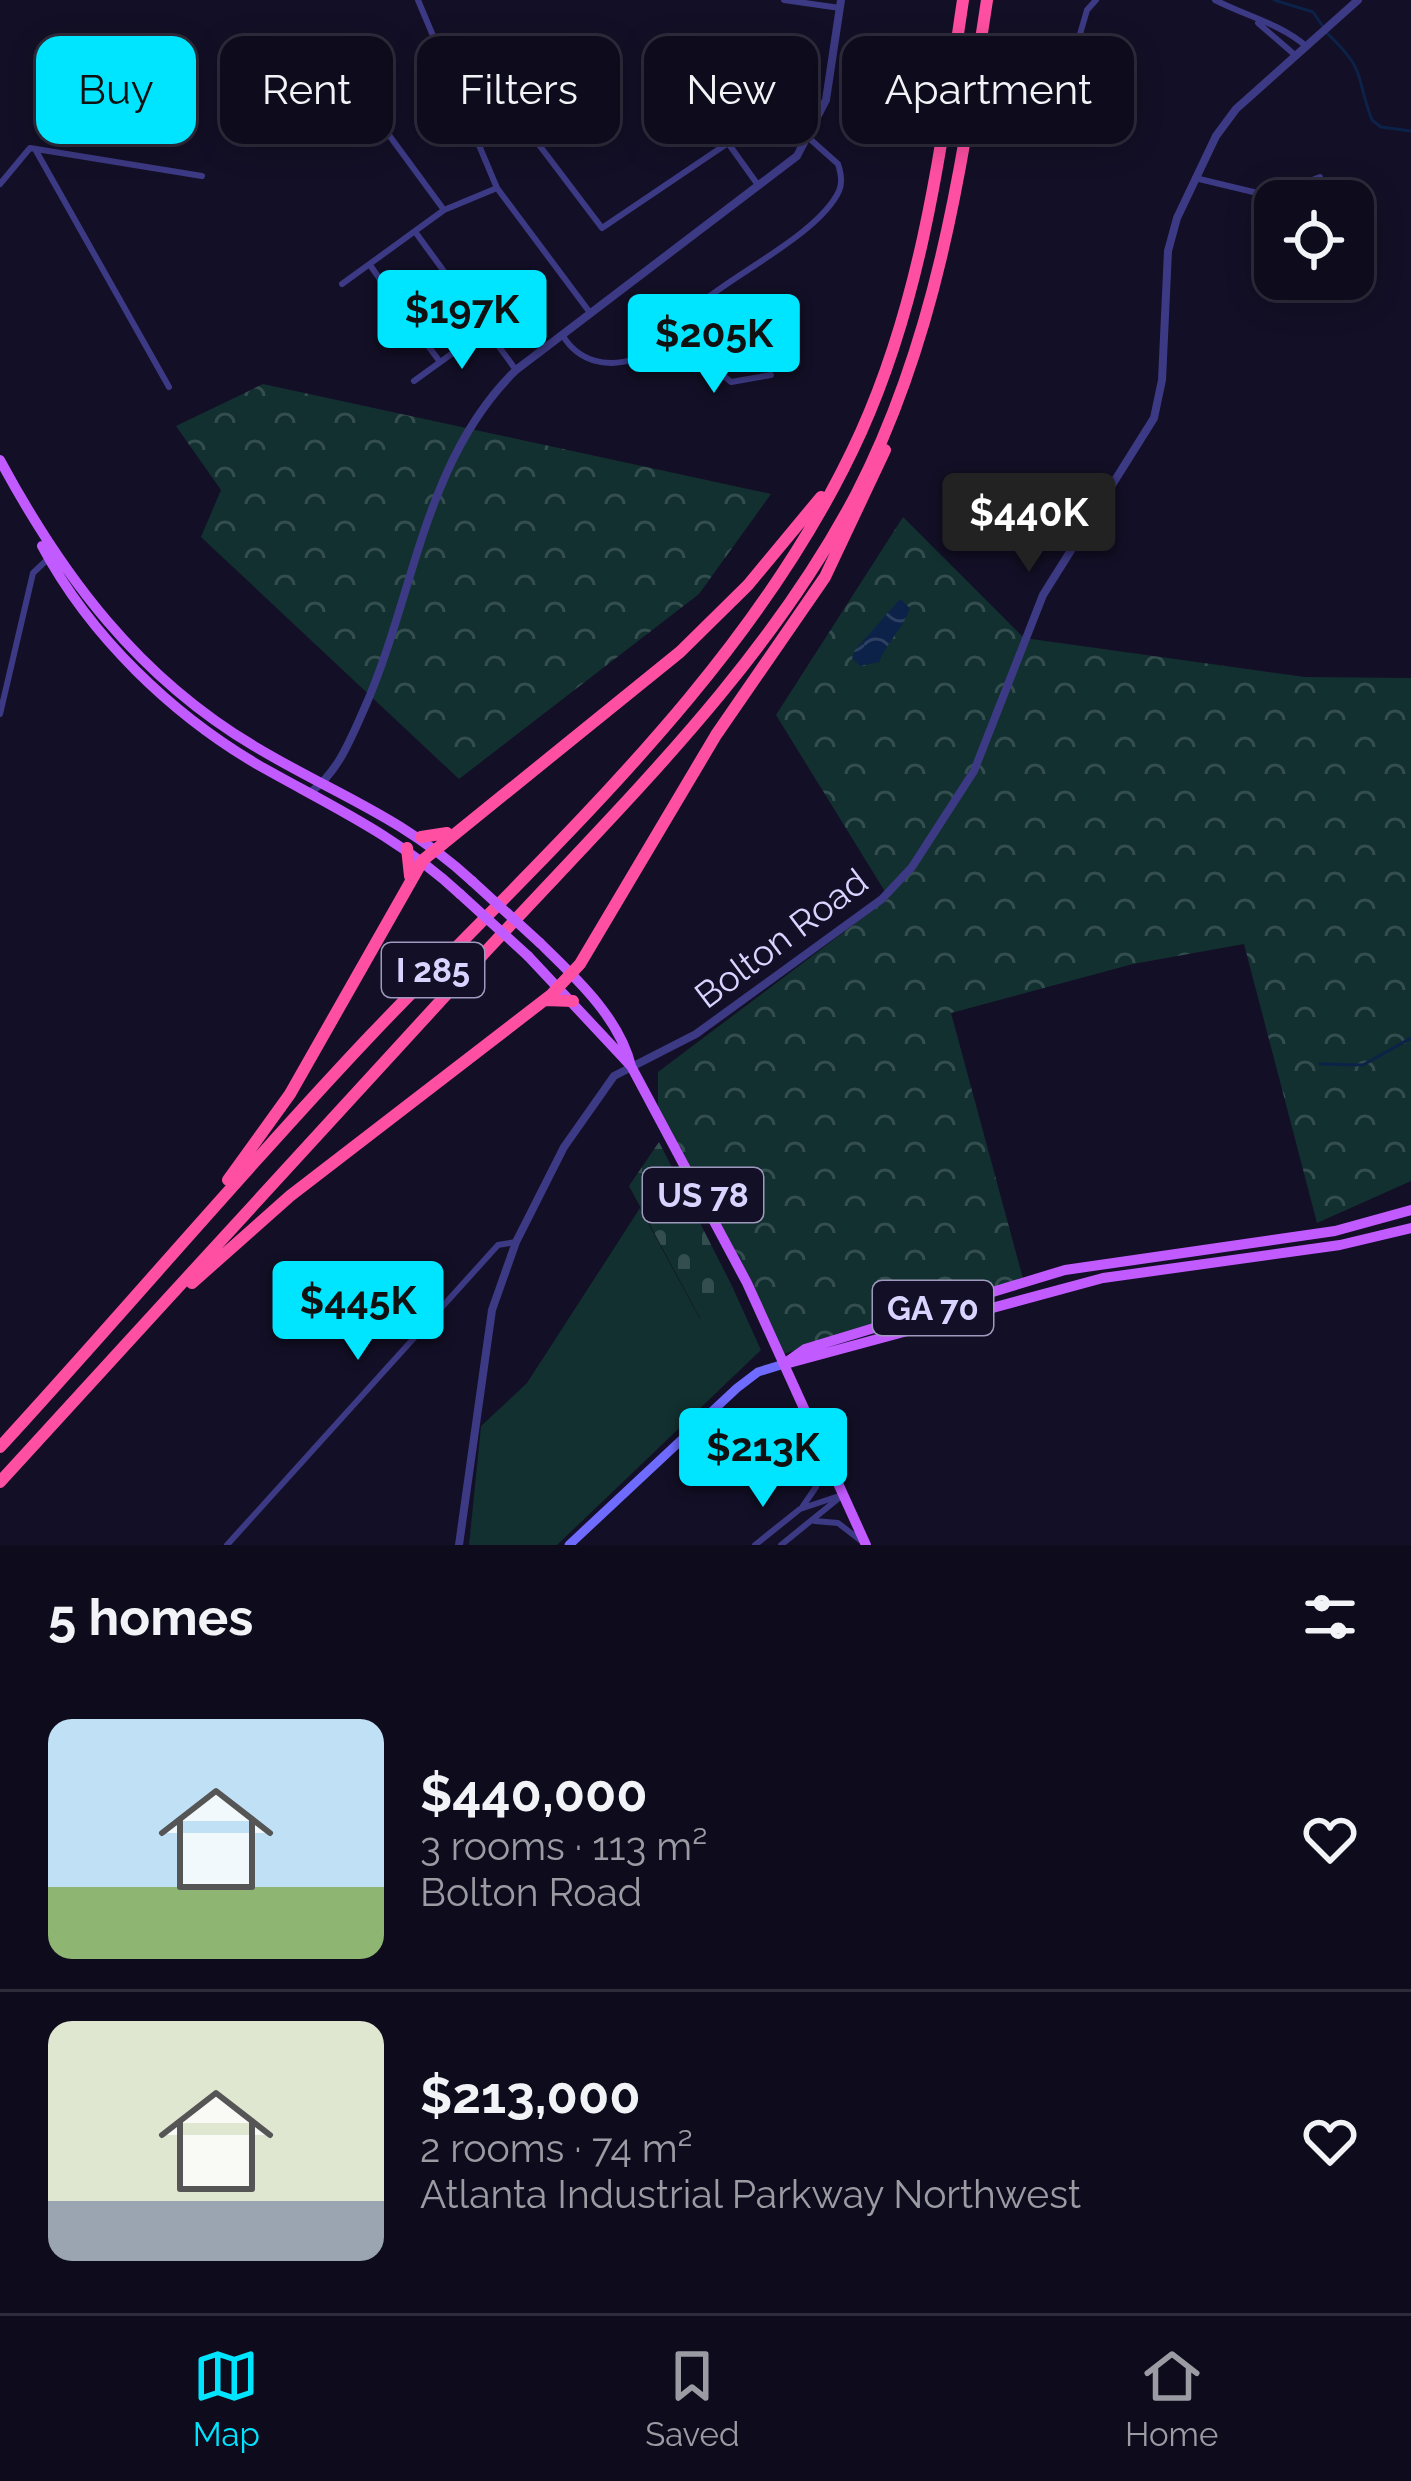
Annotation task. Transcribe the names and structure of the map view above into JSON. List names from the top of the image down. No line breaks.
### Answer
{"streets":{"highway":["I 285"],"main road":["US 78","GA 70"],"street":["Bolton Road"]},"crossings":[["Bolton Road","US 78"],["US 78","GA 70"]],"page":{"chip":["Buy","Rent","Filters","New","Apartment"],"price":["$197K","$205K","$440K","$445K","$213K"],"heading":"5 homes","list":[{"name":"$440,000","note":"3 rooms · 113 m² · Bolton Road"},{"name":"$213,000","note":"2 rooms · 74 m² · Atlanta Industrial Parkway Northwest"}],"tabs":["Map","Saved","Home"]}}
